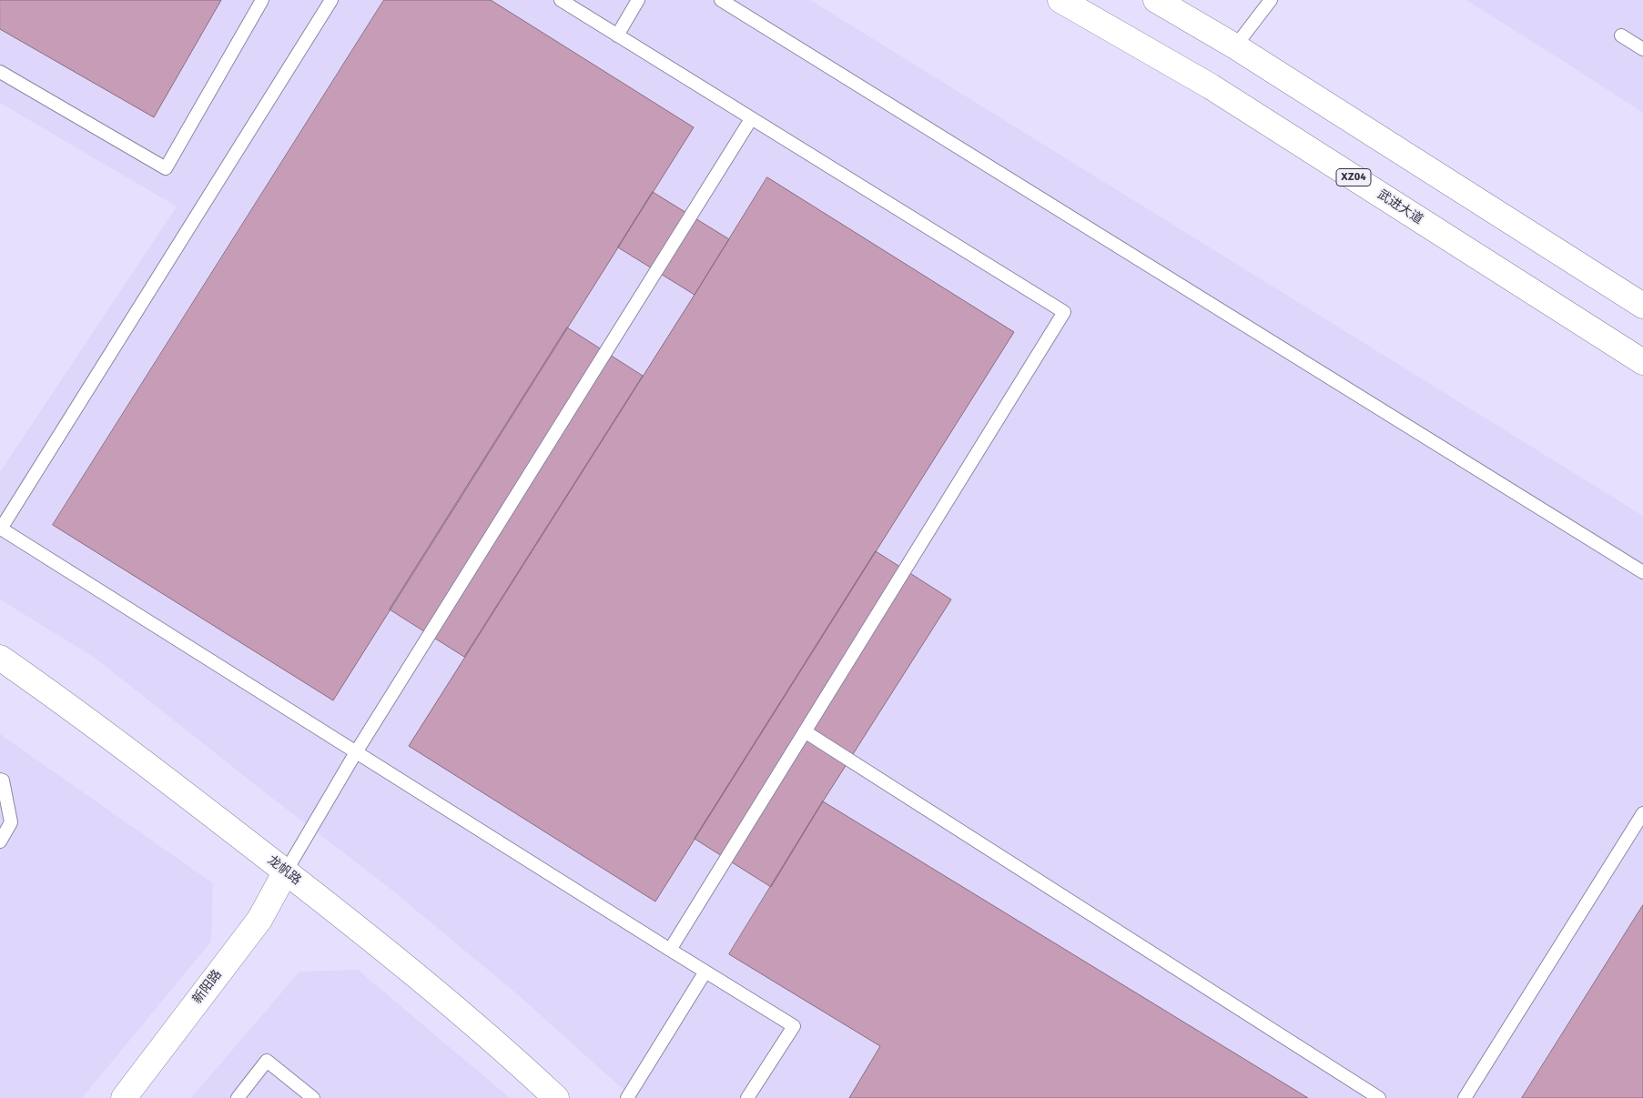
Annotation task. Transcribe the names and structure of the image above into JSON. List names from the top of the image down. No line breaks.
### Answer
{"streets":{"main road":["XZ04","武进大道","龙帆路","新阳路"]},"crossings":[["龙帆路","新阳路"]]}
